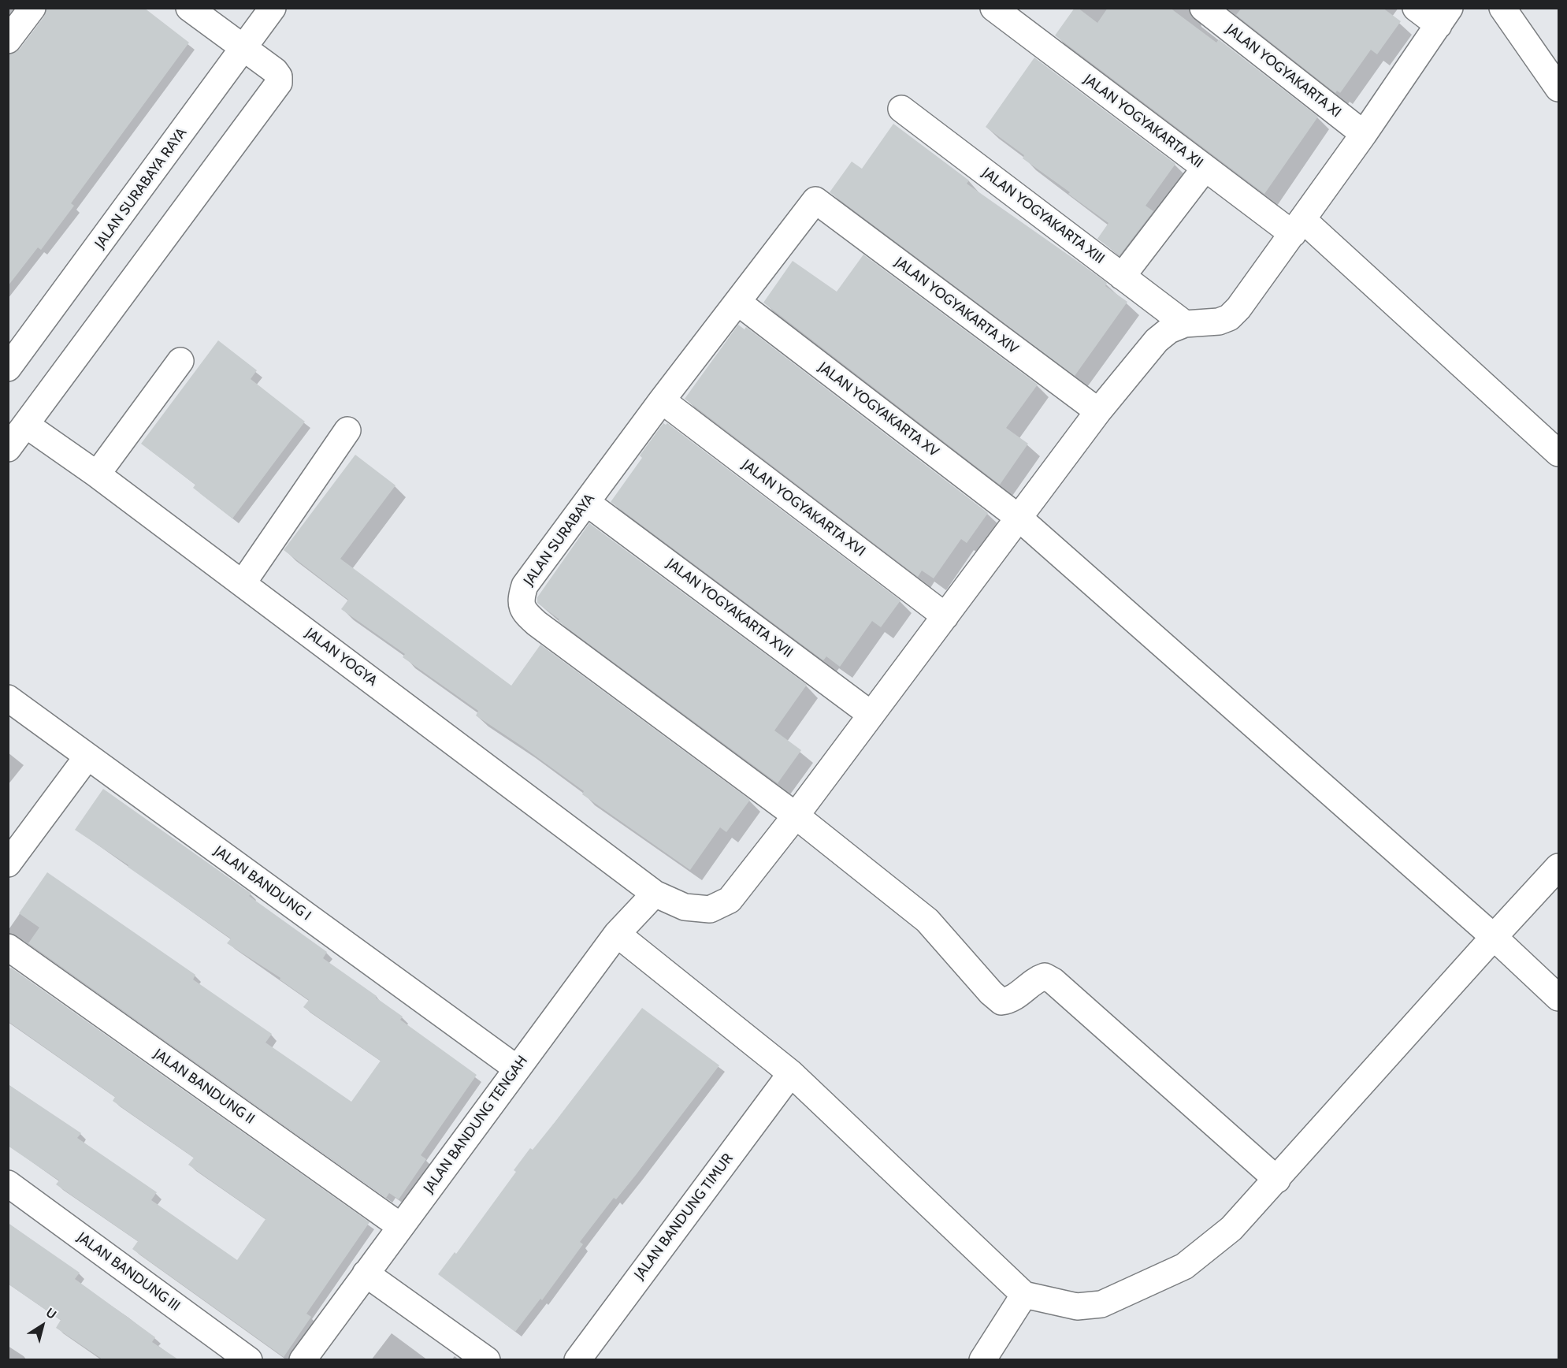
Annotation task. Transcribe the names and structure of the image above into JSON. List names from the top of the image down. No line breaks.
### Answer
{"streets":{"street":["JALAN YOGYAKARTA XI","JALAN YOGYAKARTA XII","JALAN SURABAYA RAYA","JALAN YOGYAKARTA XIII","JALAN YOGYAKARTA XIV","JALAN YOGYAKARTA XV","JALAN YOGYAKARTA XVI","JALAN SURABAYA","JALAN YOGYAKARTA XVII","JALAN YOGYA","JALAN BANDUNG I","JALAN BANDUNG II","JALAN BANDUNG TENGAH","JALAN BANDUNG TIMUR","JALAN BANDUNG III"]},"crossings":[["JALAN YOGYAKARTA XIII","JALAN YOGYA"],["JALAN YOGYAKARTA XIV","JALAN SURABAYA"],["JALAN YOGYAKARTA XIV","JALAN YOGYA"],["JALAN YOGYAKARTA XV","JALAN SURABAYA"],["JALAN YOGYAKARTA XV","JALAN YOGYA"],["JALAN YOGYAKARTA XVI","JALAN SURABAYA"],["JALAN YOGYAKARTA XVI","JALAN YOGYA"],["JALAN SURABAYA","JALAN YOGYAKARTA XVII"],["JALAN SURABAYA","JALAN YOGYA"],["JALAN YOGYAKARTA XVII","JALAN YOGYA"],["JALAN YOGYA","JALAN BANDUNG TENGAH"],["JALAN BANDUNG I","JALAN BANDUNG TENGAH"],["JALAN BANDUNG II","JALAN BANDUNG TENGAH"]],"north":"top right"}
